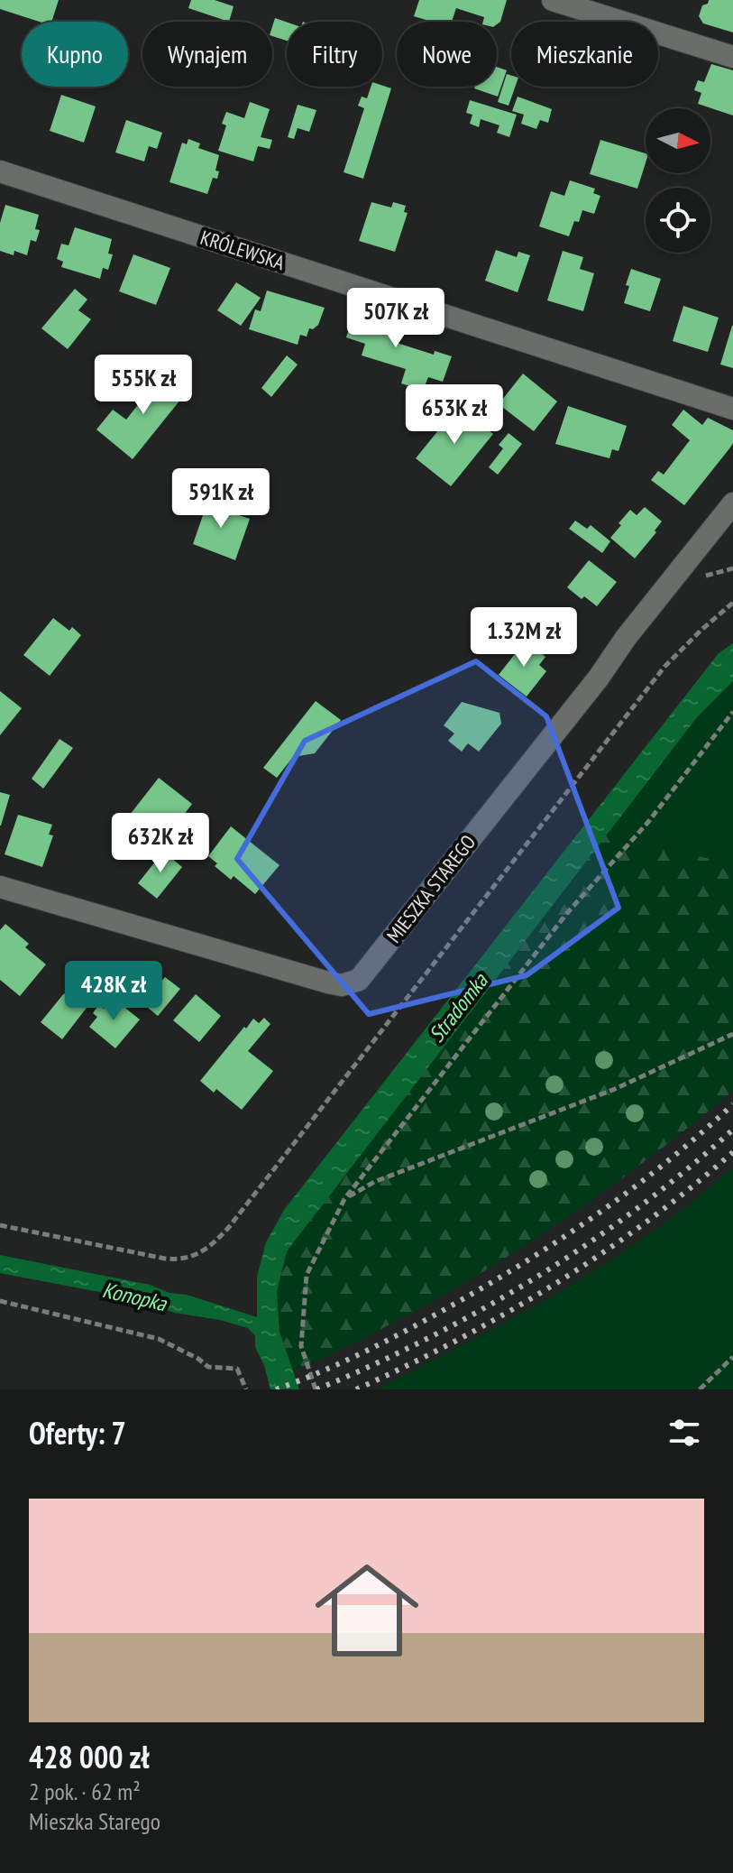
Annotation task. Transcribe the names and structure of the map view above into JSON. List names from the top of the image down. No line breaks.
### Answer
{"streets":{"street":["KRÓLEWSKA","MIESZKA STAREGO"]},"water":["Stradomka","Konopka"],"north":"right","page":{"chip":["Kupno","Wynajem","Filtry","Nowe","Mieszkanie"],"price":["507K zł","555K zł","653K zł","591K zł","1.32M zł","632K zł","428K zł"],"heading":"Oferty: 7","list":[{"name":"428 000 zł","note":"2 pok. · 62 m² · Mieszka Starego"}]}}
